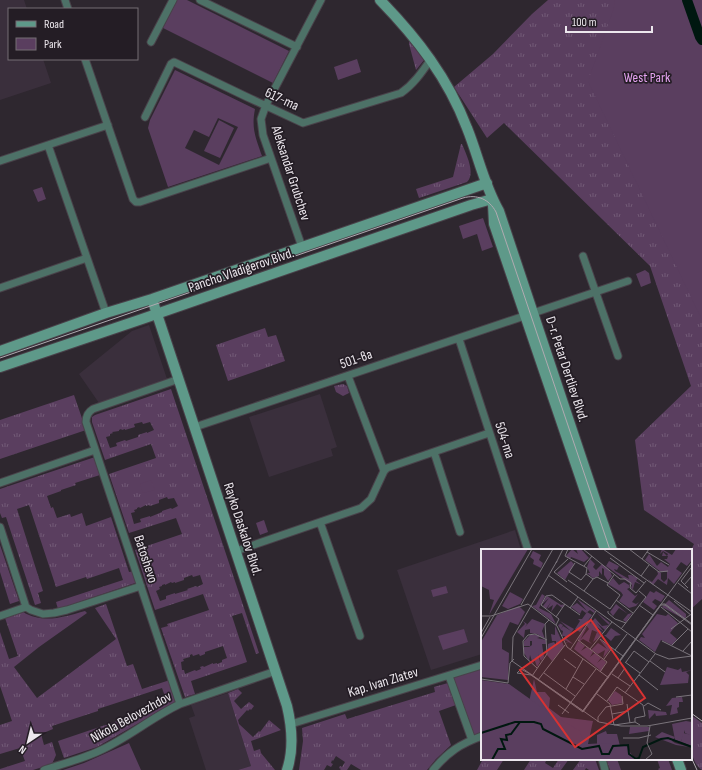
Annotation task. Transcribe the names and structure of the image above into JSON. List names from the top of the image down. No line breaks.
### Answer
{"streets":{"main road":["Pancho Vladigerov Blvd.","D-r. Petar Dertliev Blvd.","Rayko Daskalov Blvd."],"street":["617-та","Aleksandar Grubchev","501-ва","504-та","Batoshevo","Kap. Ivan Zlatev","Nikola Belovezhdov"]},"crossings":[["617-та","Aleksandar Grubchev"],["617-та","D-r. Petar Dertliev Blvd."],["Aleksandar Grubchev","Pancho Vladigerov Blvd."],["Pancho Vladigerov Blvd.","D-r. Petar Dertliev Blvd."],["Pancho Vladigerov Blvd.","Rayko Daskalov Blvd."],["501-ва","D-r. Petar Dertliev Blvd."],["501-ва","504-та"],["501-ва","Rayko Daskalov Blvd."],["Rayko Daskalov Blvd.","Batoshevo"],["Rayko Daskalov Blvd.","Kap. Ivan Zlatev"],["Rayko Daskalov Blvd.","Nikola Belovezhdov"],["Batoshevo","Nikola Belovezhdov"]],"parks":["West Park"],"legend":["Road","Park"],"scale_bar":"100 m","north":"bottom left"}
